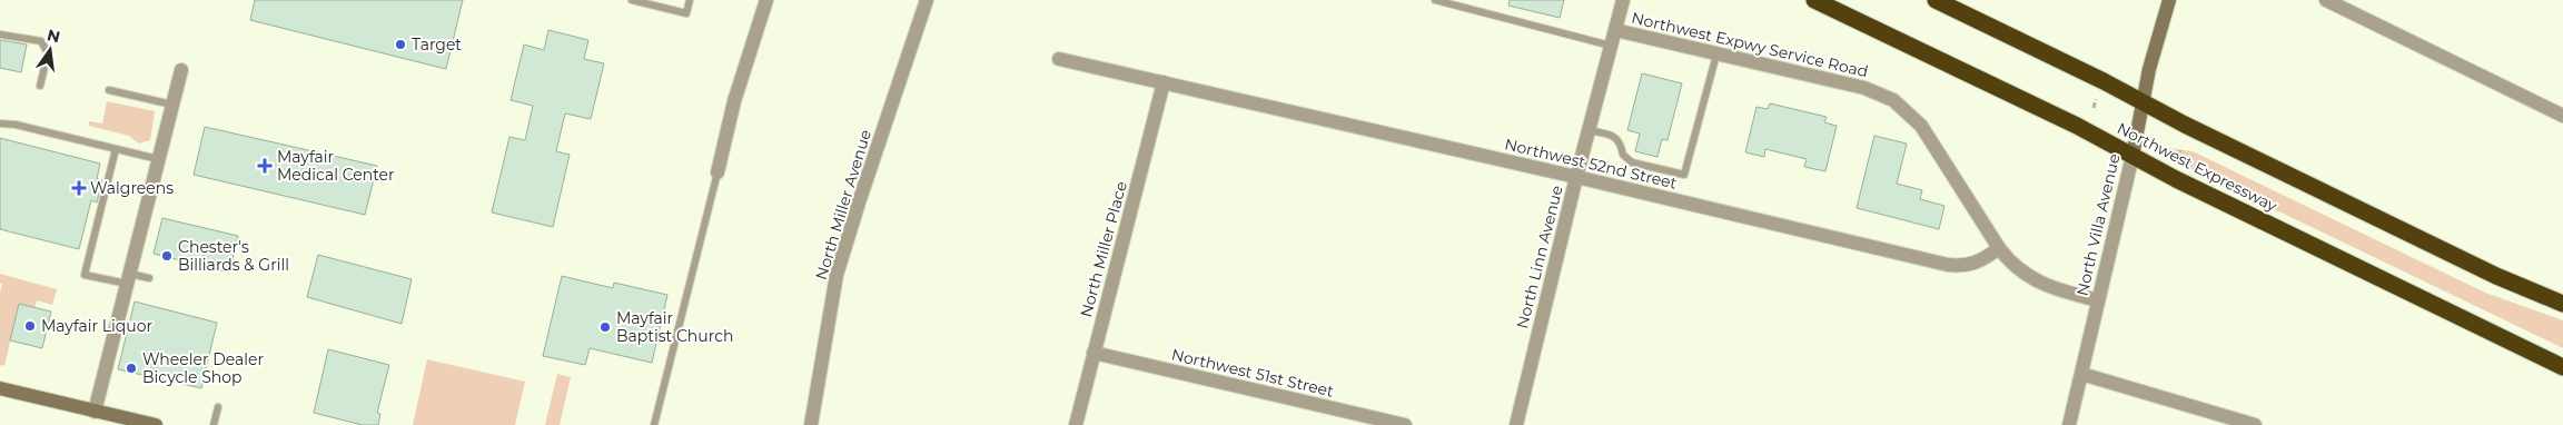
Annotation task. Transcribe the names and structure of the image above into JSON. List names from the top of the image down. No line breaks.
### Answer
{"streets":{"highway":["Northwest Expressway"],"street":["Northwest Expwy Service Road","Northwest 52nd Street","North Miller Avenue","North Villa Avenue","North Miller Place","North Linn Avenue","Northwest 51st Street"]},"crossings":[["Northwest Expwy Service Road","Northwest 52nd Street"],["Northwest Expwy Service Road","North Linn Avenue"],["Northwest 52nd Street","North Miller Place"],["Northwest 52nd Street","North Linn Avenue"],["Northwest Expressway","North Villa Avenue"],["North Miller Place","Northwest 51st Street"]],"places":{"other":["Target","Chester's Billiards & Grill","Mayfair Liquor","Mayfair Baptist Church","Wheeler Dealer Bicycle Shop"],"health":["Mayfair Medical Center","Walgreens"]},"north":"top"}
